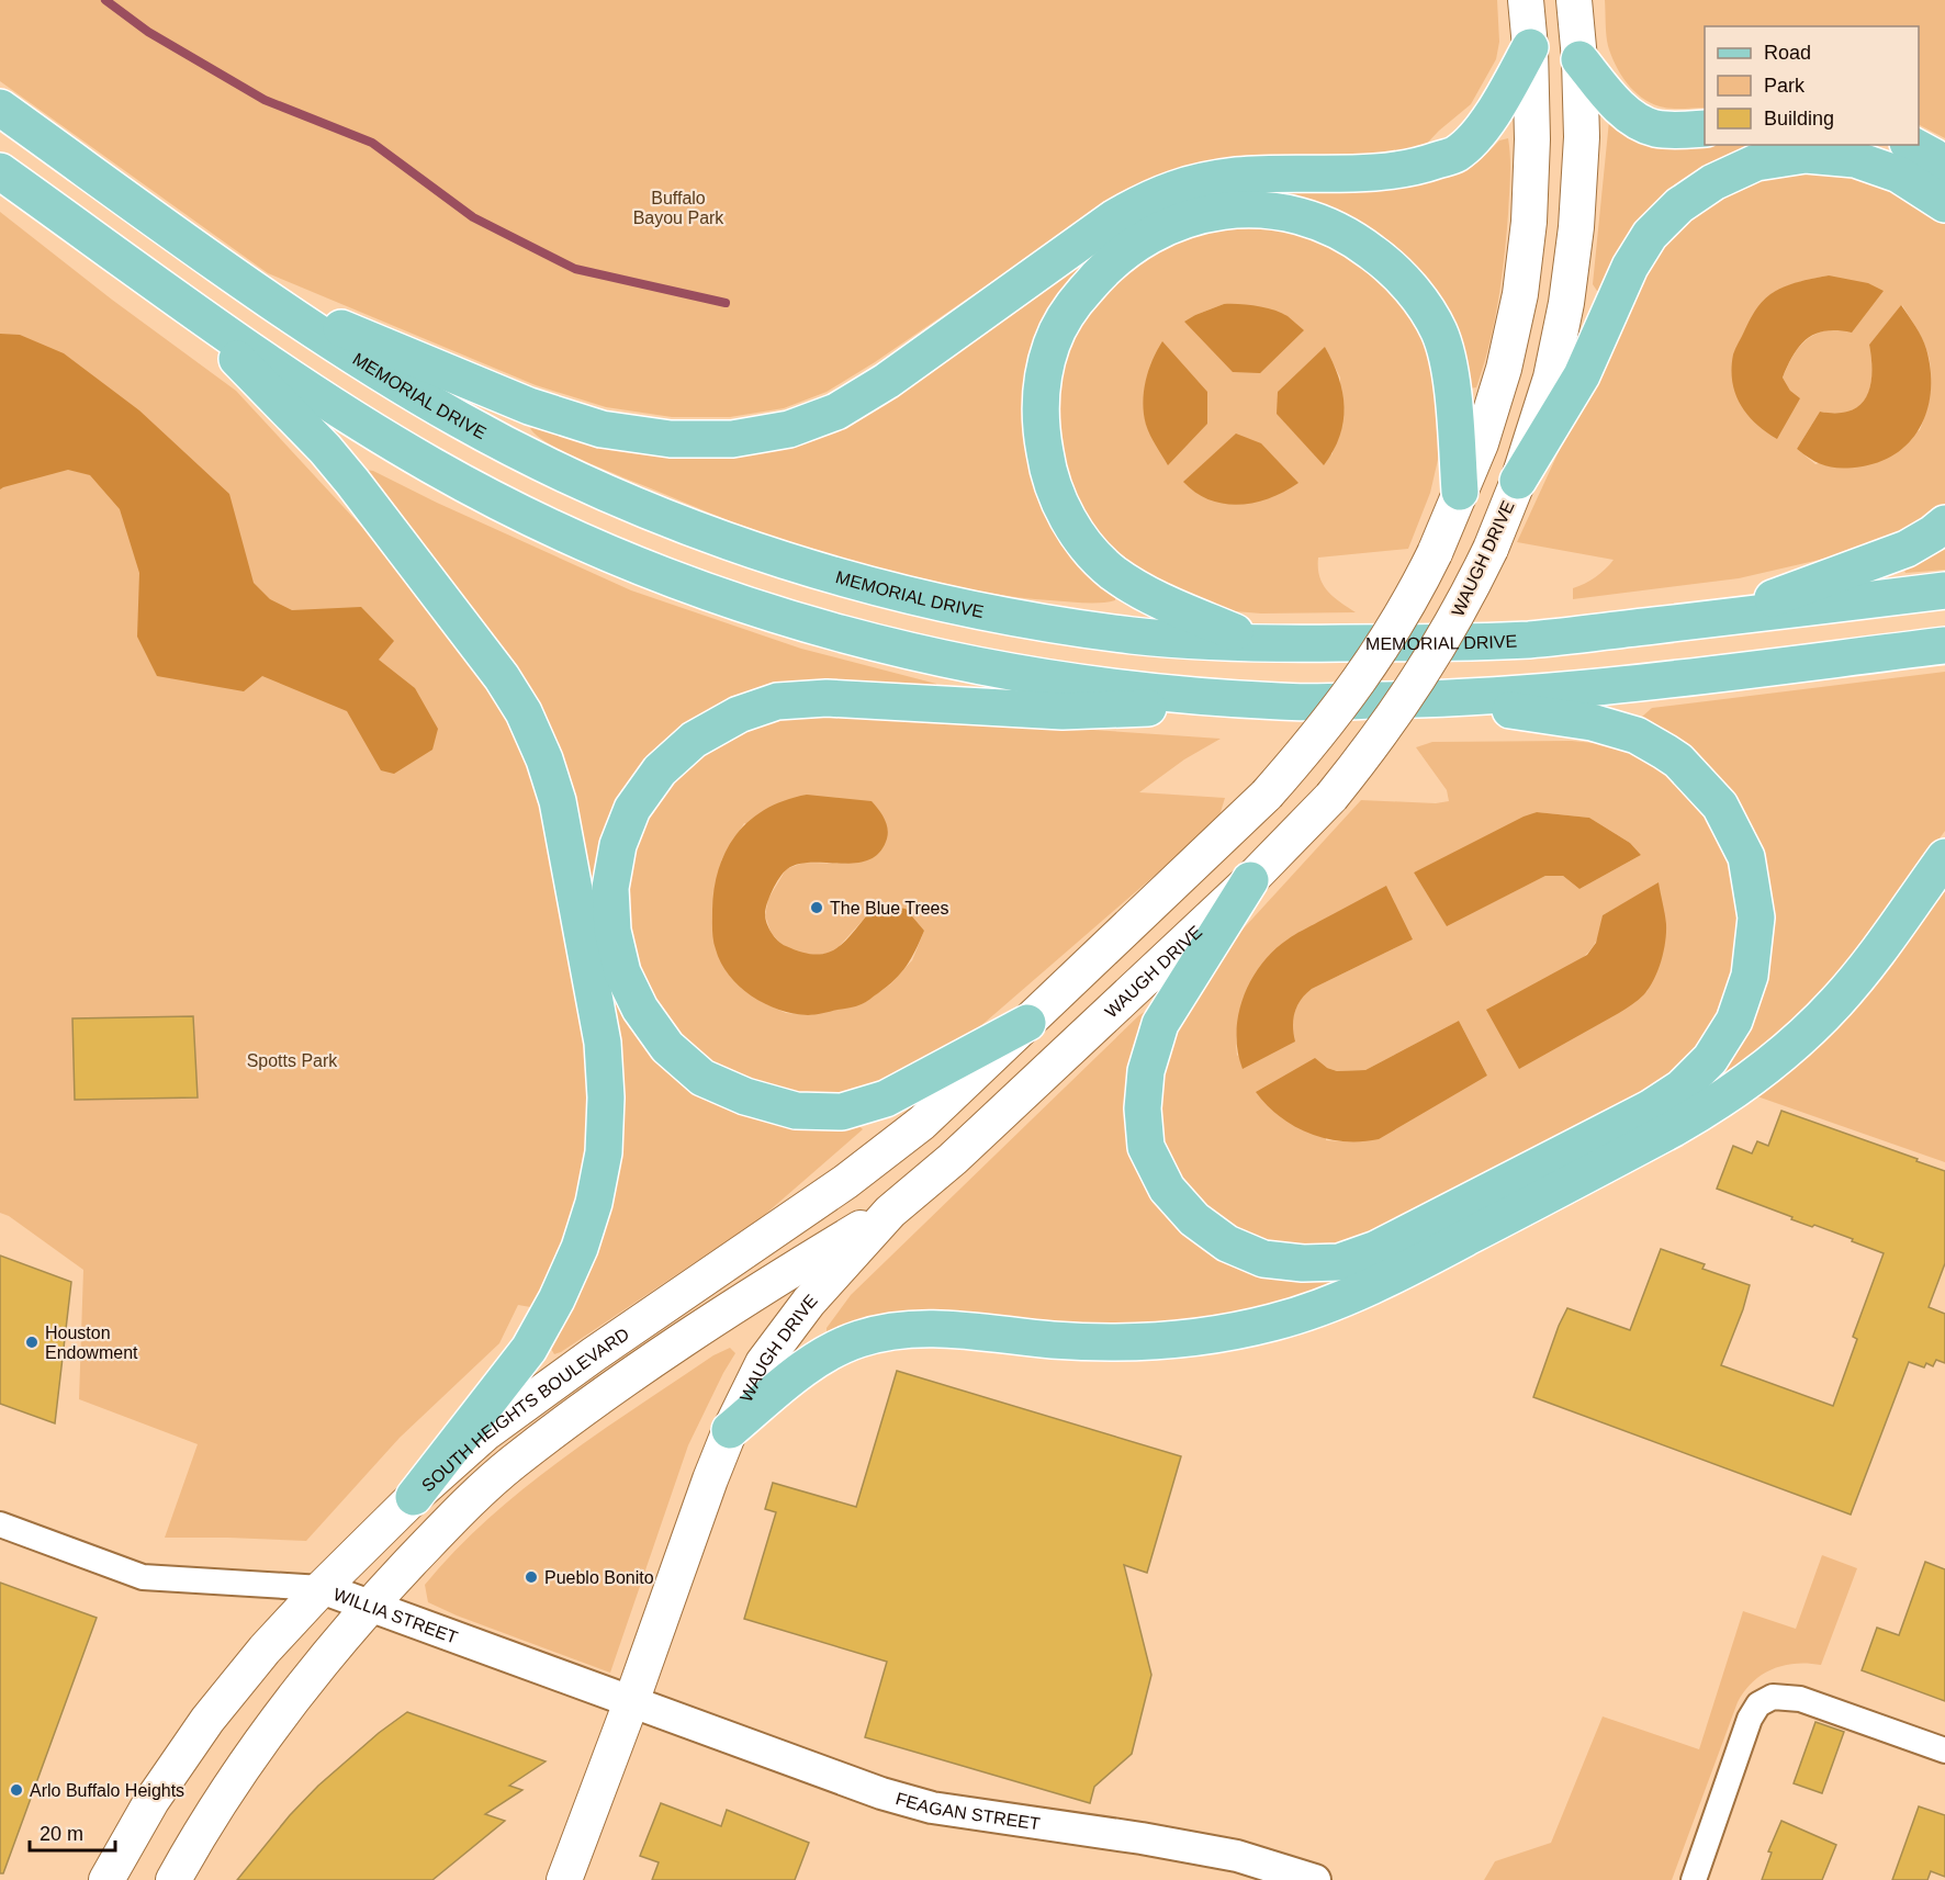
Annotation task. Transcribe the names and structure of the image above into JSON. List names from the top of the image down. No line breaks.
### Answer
{"streets":{"main road":["MEMORIAL DRIVE","WAUGH DRIVE","SOUTH HEIGHTS BOULEVARD"],"street":["WILLIA STREET","FEAGAN STREET"]},"crossings":[["WAUGH DRIVE","SOUTH HEIGHTS BOULEVARD"],["WAUGH DRIVE","WILLIA STREET"],["WAUGH DRIVE","FEAGAN STREET"],["SOUTH HEIGHTS BOULEVARD","WILLIA STREET"],["WILLIA STREET","FEAGAN STREET"]],"parks":["Buffalo Bayou Park","Spotts Park"],"places":["The Blue Trees","Houston Endowment","Pueblo Bonito","Arlo Buffalo Heights"],"legend":["Road","Park","Building"],"scale_bar":"20 m"}
